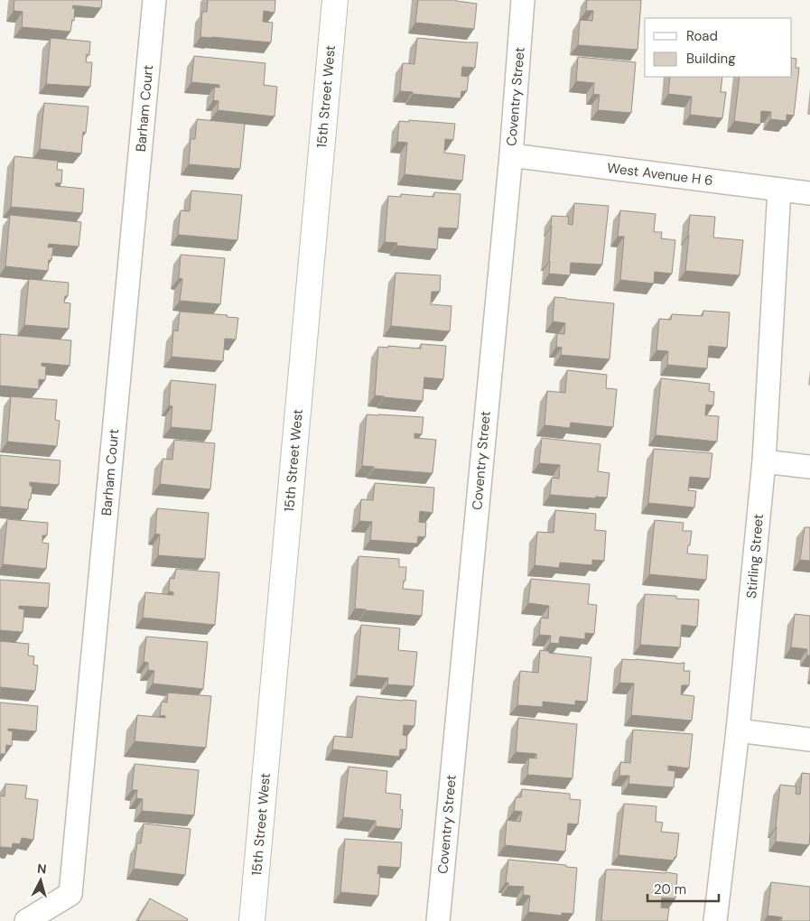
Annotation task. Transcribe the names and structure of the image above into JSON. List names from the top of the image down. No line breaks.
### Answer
{"streets":{"street":["15th Street West","Coventry Street","Barham Court","West Avenue H 6","Stirling Street"]},"crossings":[["Coventry Street","West Avenue H 6"],["West Avenue H 6","Stirling Street"]],"legend":["Road","Building"],"scale_bar":"20 m","north":"top"}
